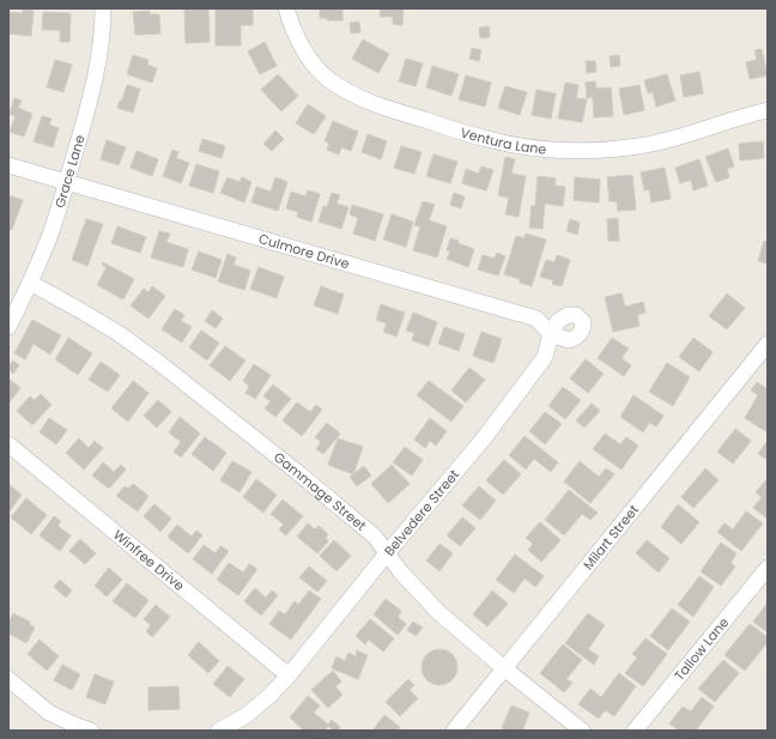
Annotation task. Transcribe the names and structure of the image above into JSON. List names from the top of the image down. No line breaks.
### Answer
{"streets":{"street":["Ventura Lane","Grace Lane","Culmore Drive","Gammage Street","Belvedere Street","Milart Street","Winfree Drive","Tallow Lane"]},"crossings":[["Grace Lane","Culmore Drive"],["Grace Lane","Gammage Street"],["Culmore Drive","Belvedere Street"],["Gammage Street","Belvedere Street"],["Gammage Street","Milart Street"],["Belvedere Street","Winfree Drive"]]}
